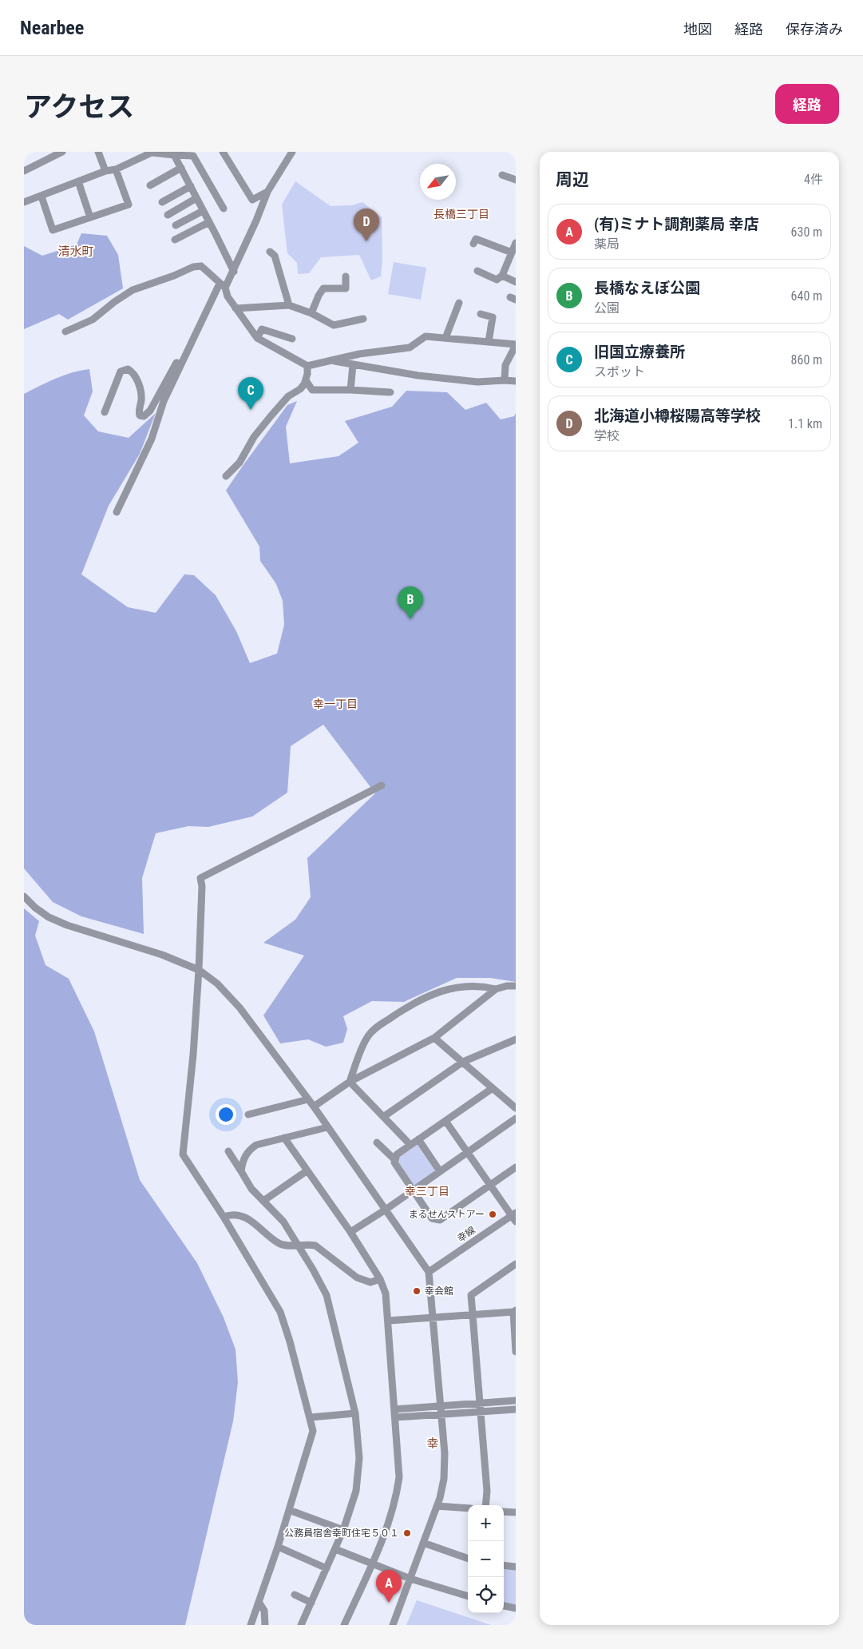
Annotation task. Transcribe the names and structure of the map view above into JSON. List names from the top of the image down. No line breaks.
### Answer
{"streets":{"street":["幸線"]},"districts":["長橋三丁目","清水町","幸一丁目","幸三丁目","幸"],"places":["まるせんストアー","幸会館","公務員宿舎幸町住宅５０１"],"north":"bottom left","page":{"header":"Nearbee","nav":["地図","経路","保存済み"],"title":"アクセス","buttons":"経路","heading":["周辺","4件"],"list":[{"mark":"A","name":"(有)ミナト調剤薬局 幸店","note":"薬局","value":"630 m"},{"mark":"B","name":"長橋なえぼ公園","note":"公園","value":"640 m"},{"mark":"C","name":"旧国立療養所","note":"スポット","value":"860 m"},{"mark":"D","name":"北海道小樽桜陽高等学校","note":"学校","value":"1.1 km"}],"pins":["D","C","B","A"],"map_buttons":["+","−"]}}
